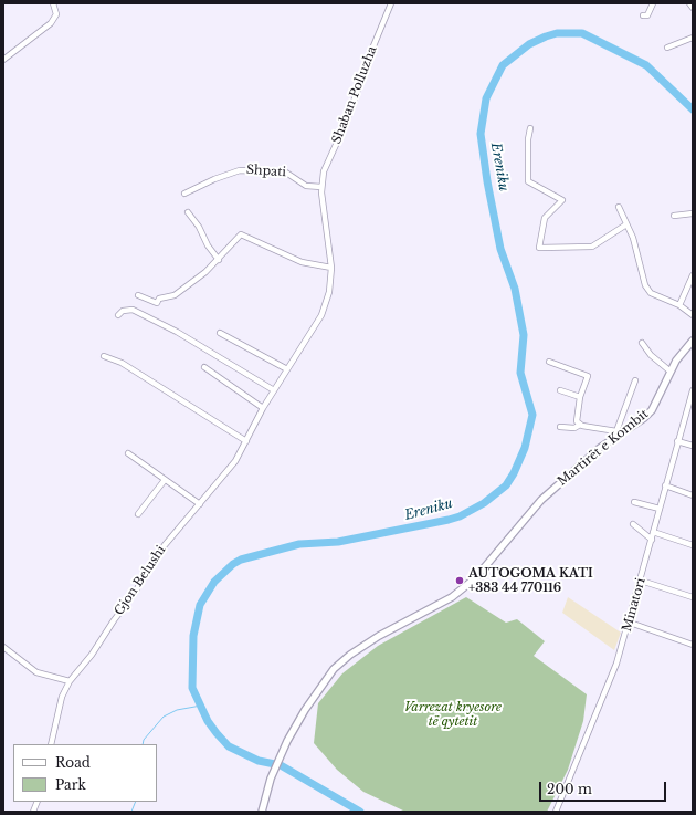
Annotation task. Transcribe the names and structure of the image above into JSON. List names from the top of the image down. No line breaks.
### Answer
{"streets":{"main road":["Martirët e Kombit"],"street":["Shaban Polluzha","Shpati","Gjon Belushi","Minatori"]},"crossings":[["Shaban Polluzha","Shpati"],["Shaban Polluzha","Gjon Belushi"],["Shpati","Gjon Belushi"]],"water":["Ereniku"],"parks":["Varrezat kryesore të qytetit"],"places":["AUTOGOMA KATI +383 44 770116"],"legend":["Road","Park"],"scale_bar":"200 m"}
